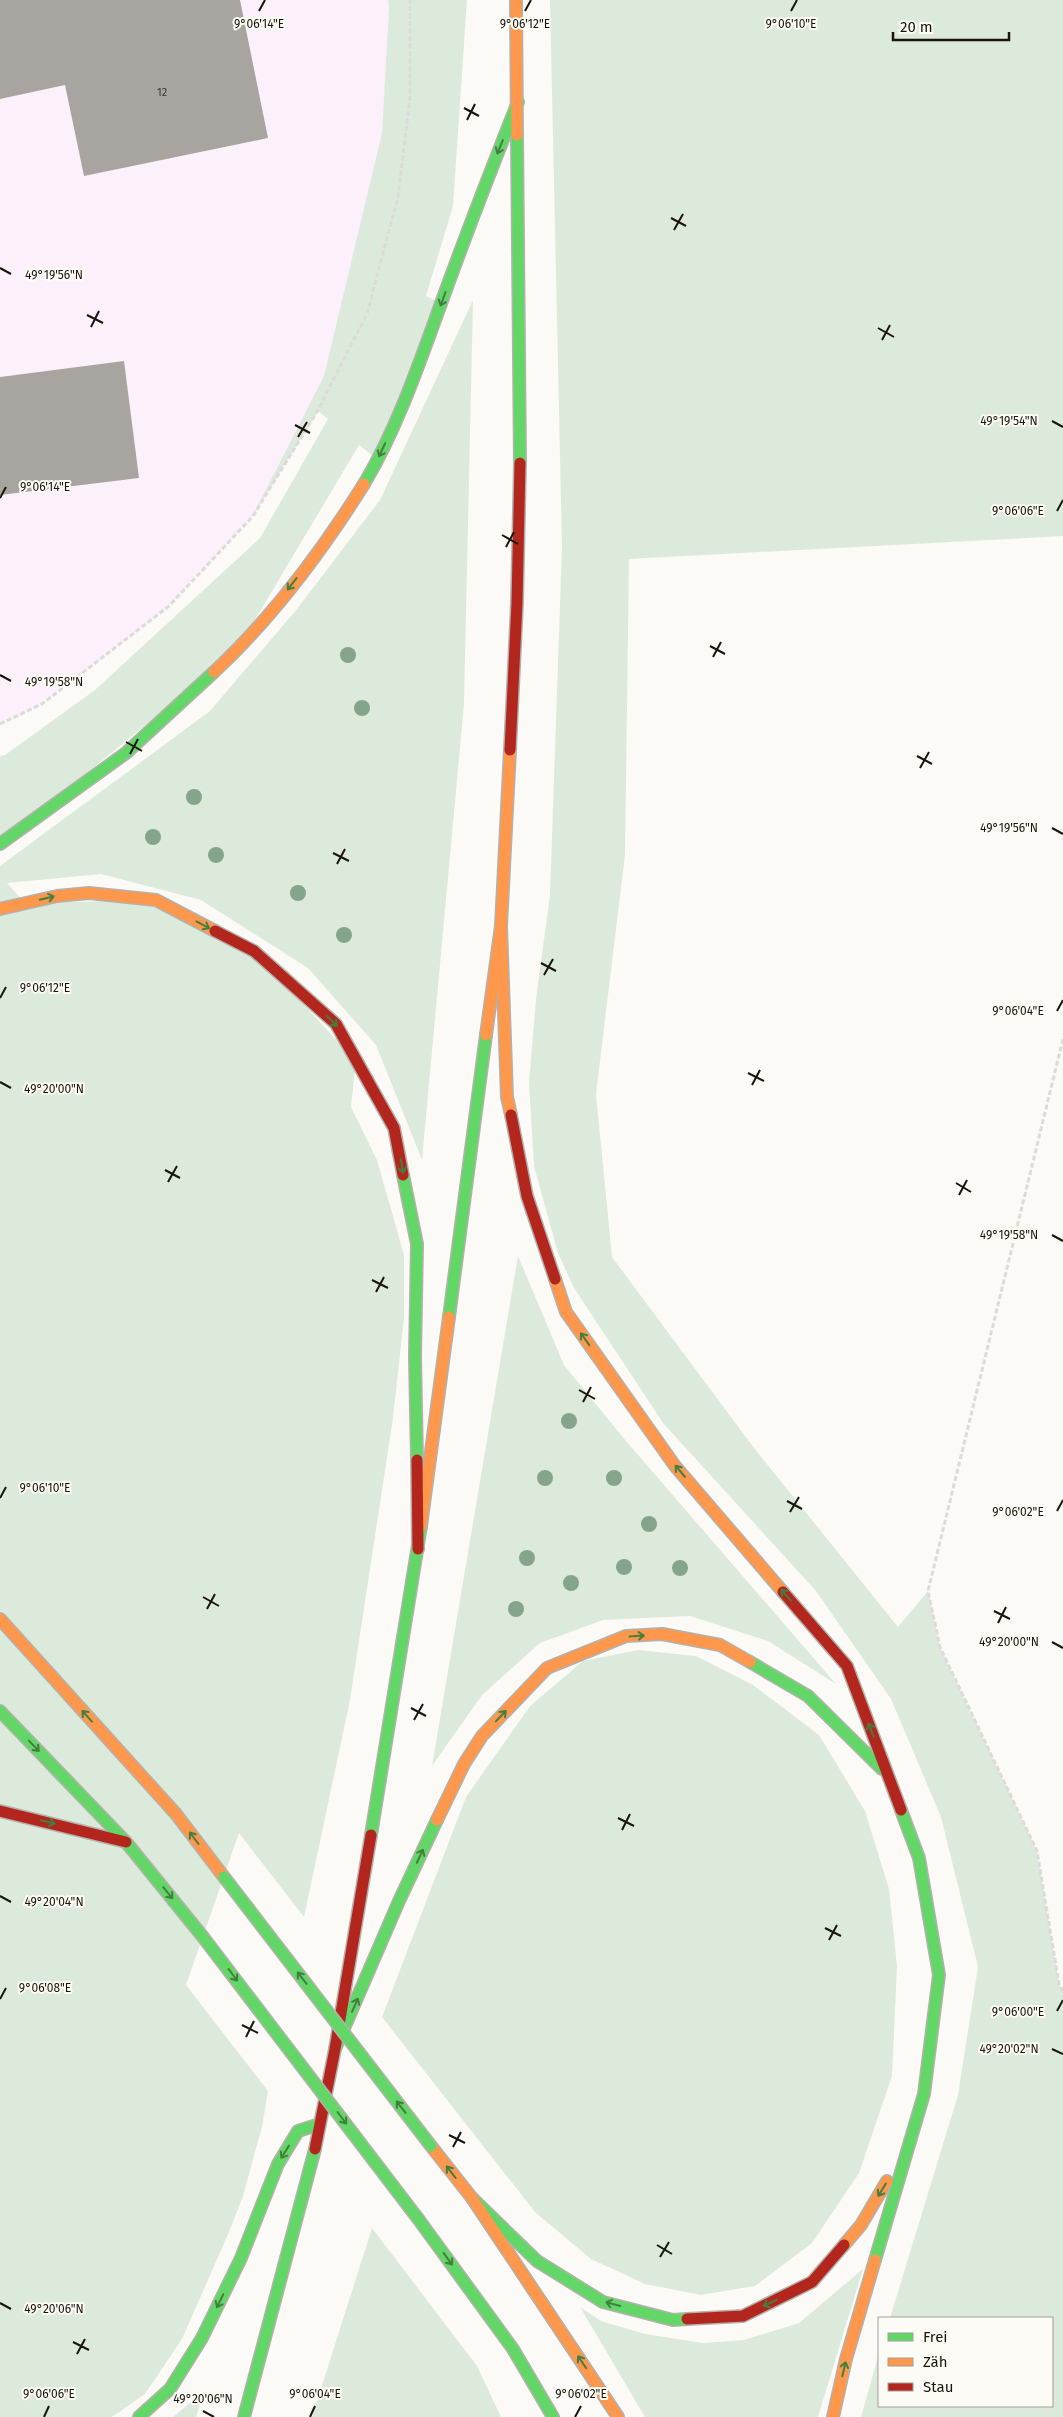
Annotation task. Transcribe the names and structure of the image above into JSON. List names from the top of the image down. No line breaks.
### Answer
{"house_numbers":["12"],"legend":["Frei","Zäh","Stau"],"scale_bar":"20 m","coordinates":["9°06'14\"E","9°06'12\"E","9°06'10\"E","49°19'56\"N","49°19'54\"N","9°06'06\"E","49°19'58\"N","9°06'04\"E","49°20'00\"N","9°06'02\"E","49°20'04\"N","9°06'08\"E","9°06'00\"E","49°20'02\"N","49°20'06\"N"]}
